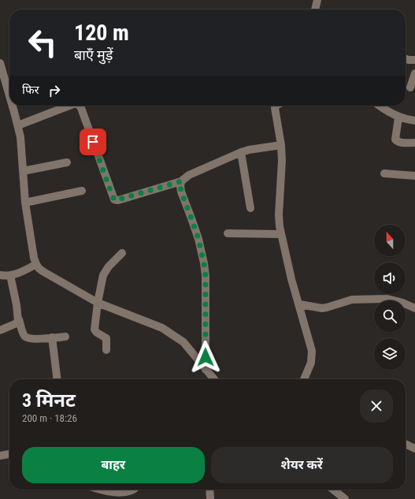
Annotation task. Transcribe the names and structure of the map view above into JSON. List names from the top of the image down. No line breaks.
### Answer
{"north":"top","page":{"turn":["120 m","बाएँ मुड़ें"],"then":"फिर","heading":["3 मिनट","200 m · 18:26"],"buttons":["बाहर","शेयर करें"]}}
